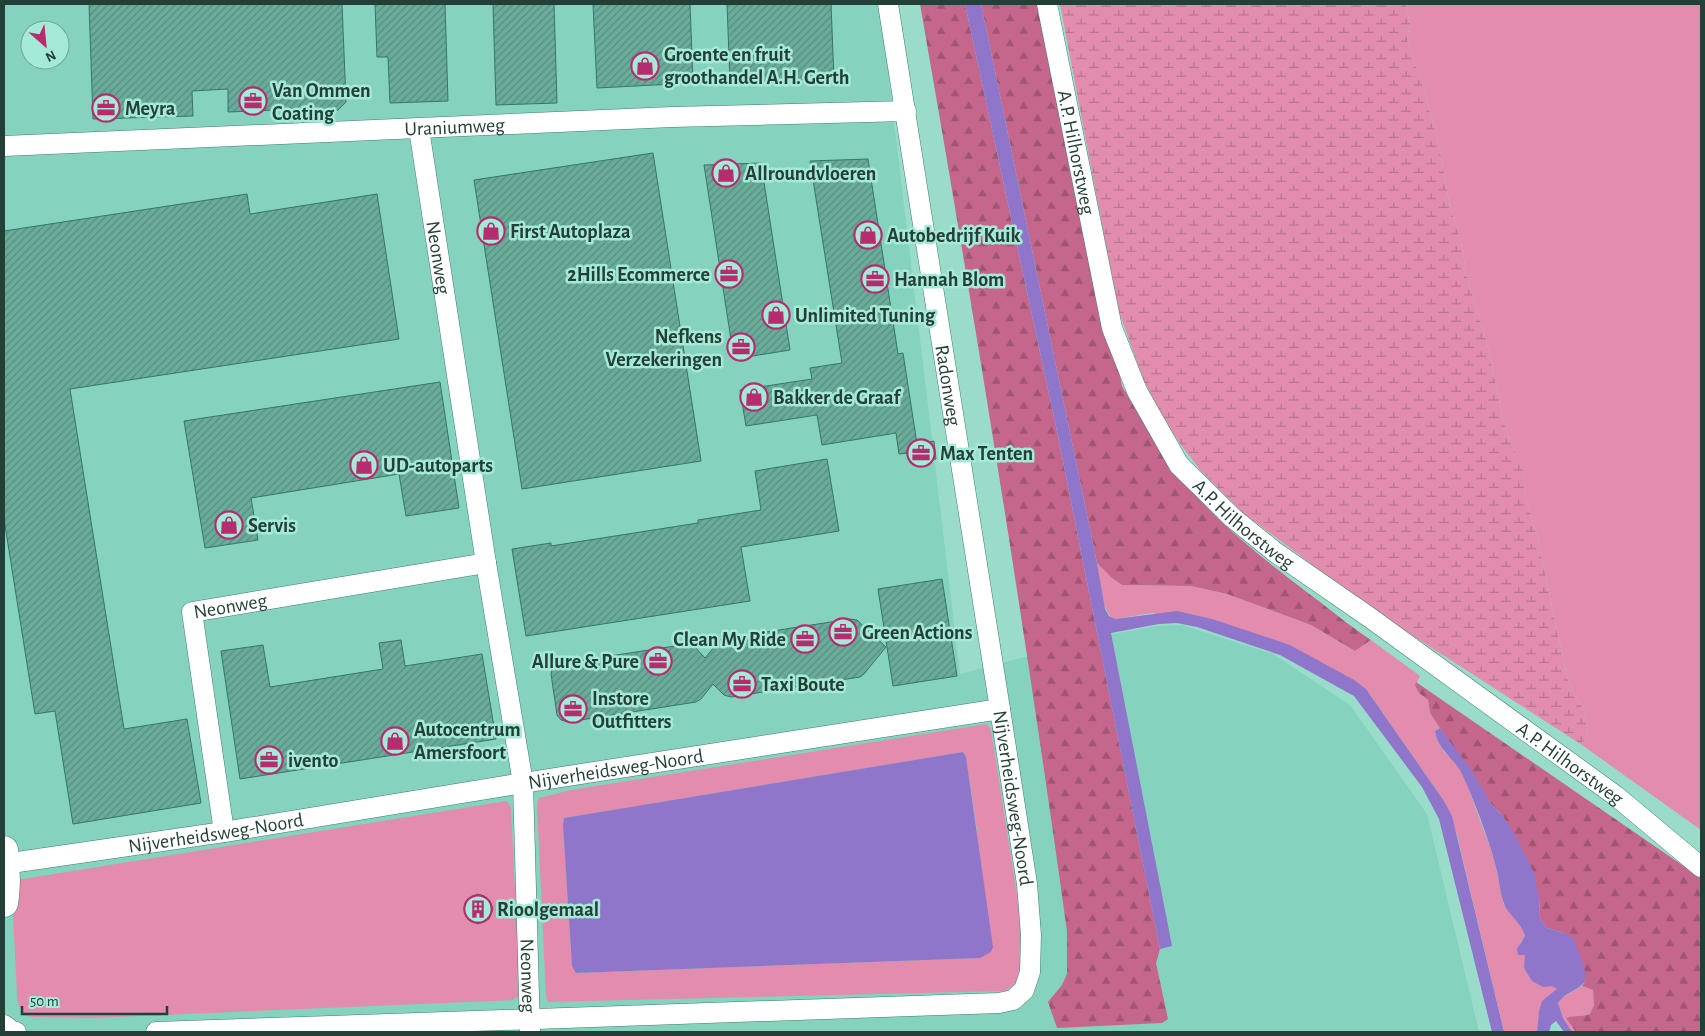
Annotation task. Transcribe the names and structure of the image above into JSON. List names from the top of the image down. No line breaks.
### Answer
{"streets":{"street":["Uraniumweg","A.P. Hilhorstweg","Neonweg","Radonweg","Nijverheidsweg-Noord"]},"crossings":[["Uraniumweg","Neonweg"],["Uraniumweg","Radonweg"],["Neonweg","Nijverheidsweg-Noord"],["Radonweg","Nijverheidsweg-Noord"]],"places":{"shop":["Groente en fruit groothandel A.H. Gerth","Allroundvloeren","First Autoplaza","Autobedrijf Kuik","Unlimited Tuning","Bakker de Graaf","UD-autoparts","Servis","Autocentrum Amersfoort"],"office":["Van Ommen Coating","Meyra","2Hills Ecommerce","Hannah Blom","Nefkens Verzekeringen","Max Tenten","Green Actions","Clean My Ride","Allure & Pure","Taxi Boute","Instore Outfitters","ivento"],"building":["Rioolgemaal"]},"scale_bar":"50 m","north":"bottom right"}
